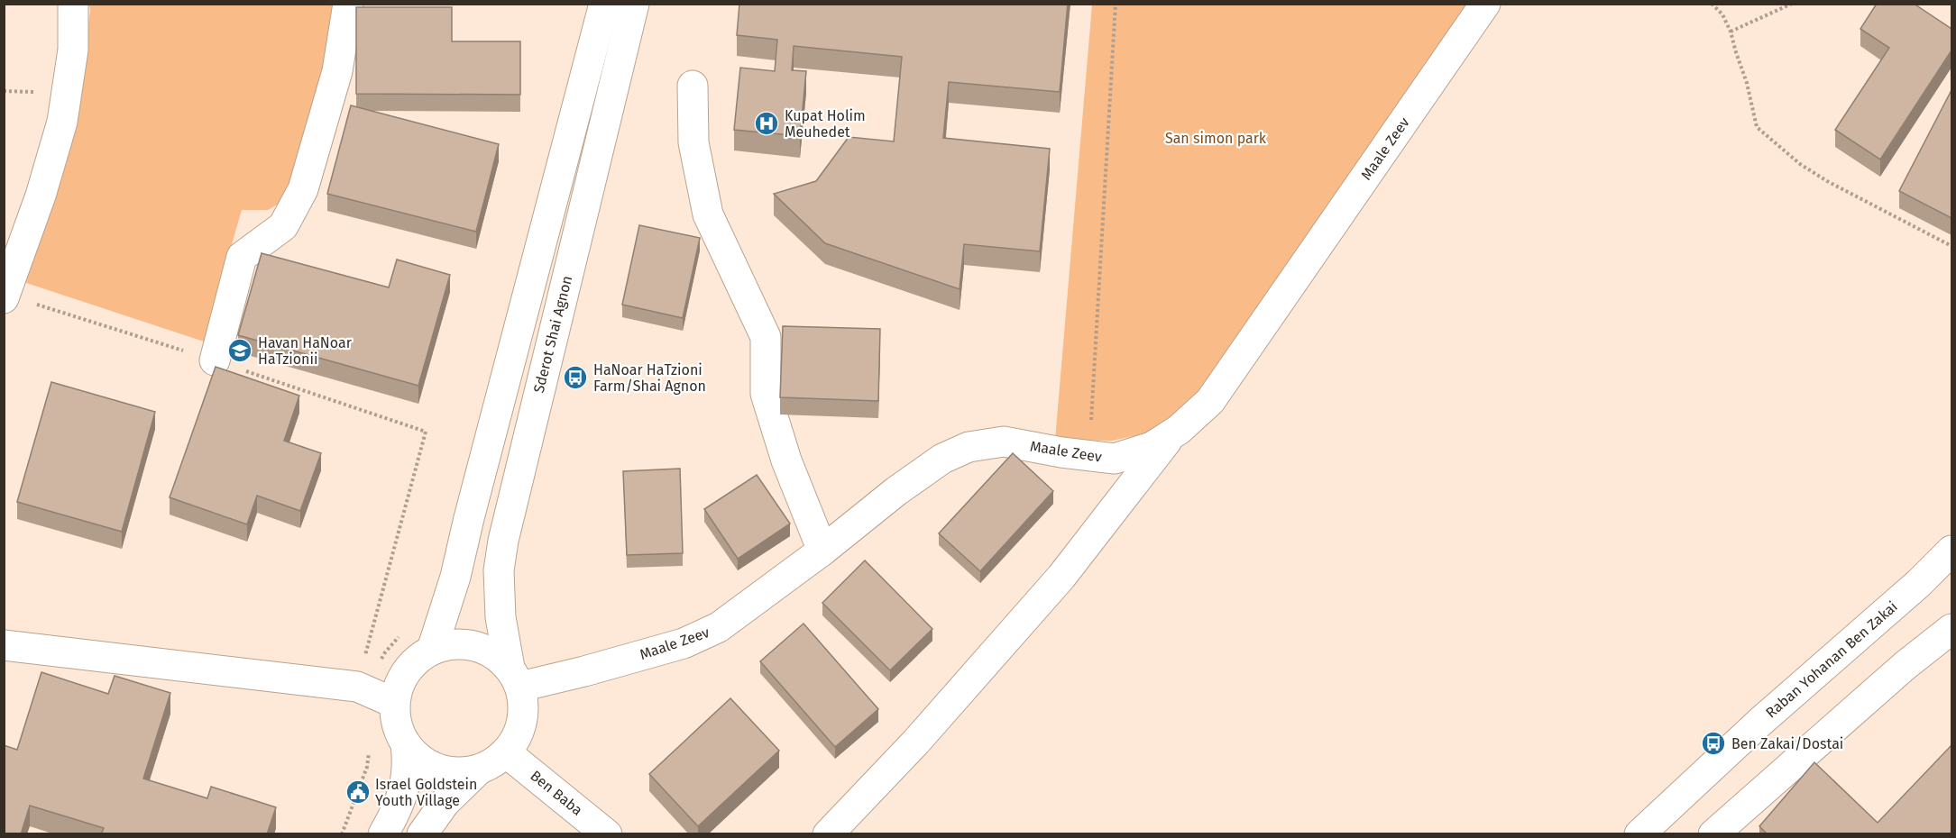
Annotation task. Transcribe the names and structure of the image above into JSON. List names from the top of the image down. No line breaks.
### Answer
{"streets":{"street":["Maale Zeev","Sderot Shai Agnon","Raban Yohanan Ben Zakai","Ben Baba"]},"crossings":[["Maale Zeev","Sderot Shai Agnon"],["Maale Zeev","Ben Baba"],["Sderot Shai Agnon","Ben Baba"]],"parks":["San simon park"],"places":{"hospital":["Kupat Holim Meuhedet"],"school or university":["Havan HaNoar HaTzionii"],"bus stop":["HaNoar HaTzioni Farm/Shai Agnon","Ben Zakai/Dostai"],"public building":["Israel Goldstein Youth Village"]}}
